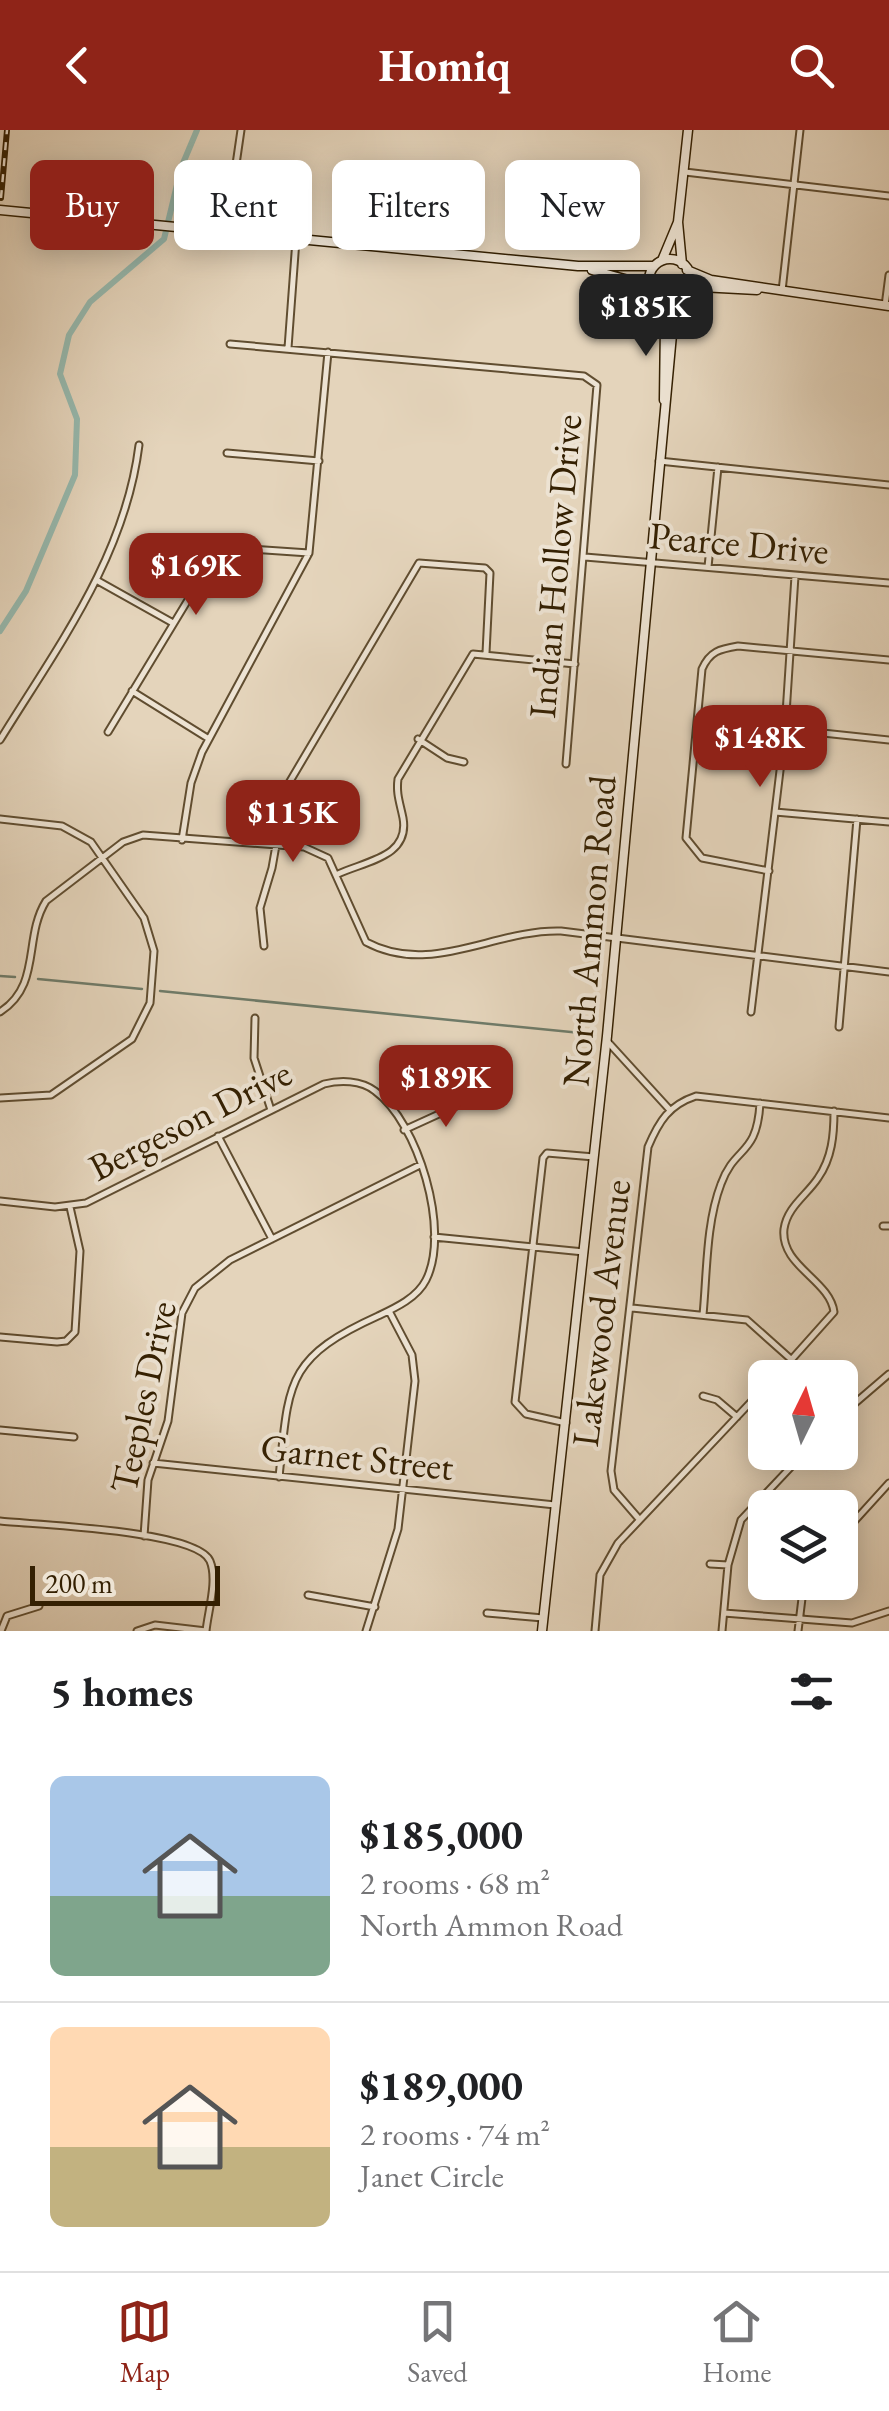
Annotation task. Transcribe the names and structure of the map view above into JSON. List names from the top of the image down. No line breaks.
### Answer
{"streets":{"main road":["North Ammon Road"],"street":["Pearce Drive","Indian Hollow Drive","Bergeson Drive","Lakewood Avenue","Teeples Drive","Garnet Street"]},"crossings":[["Pearce Drive","Indian Hollow Drive"],["Pearce Drive","North Ammon Road"],["North Ammon Road","Garnet Street"],["Bergeson Drive","Teeples Drive"],["Bergeson Drive","Garnet Street"],["Teeples Drive","Garnet Street"]],"scale_bar":"200 m","north":"top","page":{"header":"Homiq","chip":["Buy","Rent","Filters","New"],"price":["$185K","$169K","$148K","$115K","$189K"],"scale":"200 m","heading":"5 homes","list":[{"name":"$185,000","note":"2 rooms · 68 m² · North Ammon Road"},{"name":"$189,000","note":"2 rooms · 74 m² · Janet Circle"}],"tabs":["Map","Saved","Home"]}}
